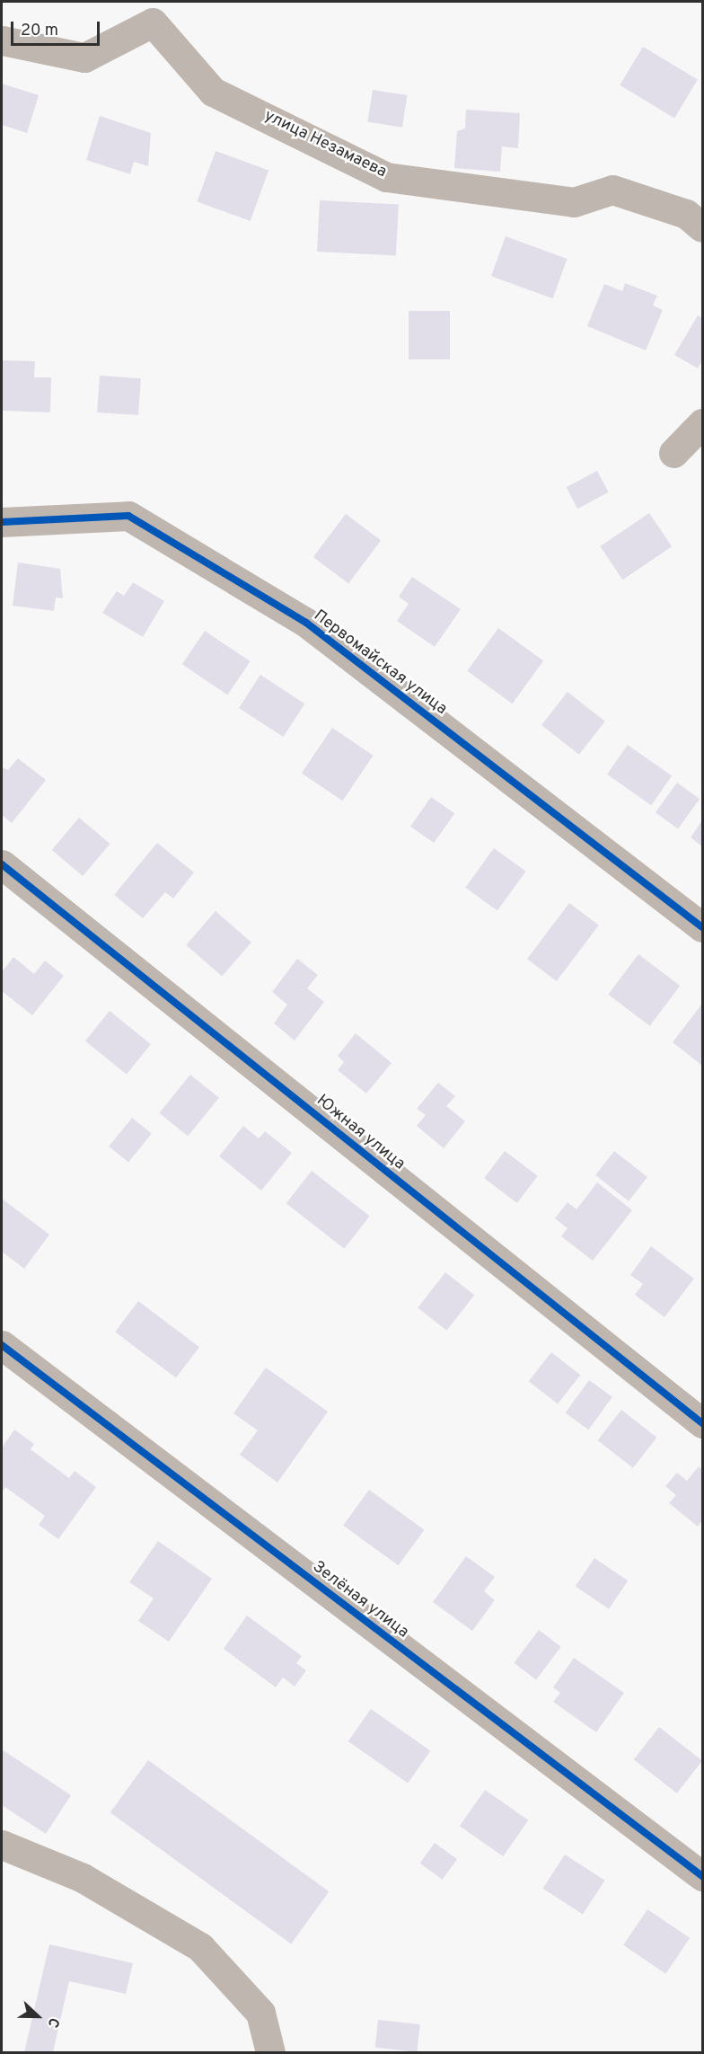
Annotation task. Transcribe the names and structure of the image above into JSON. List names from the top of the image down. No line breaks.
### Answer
{"streets":{"street":["улица Незамаева","Первомайская улица","Южная улица","Зелёная улица"]},"scale_bar":"20 m","north":"right"}
